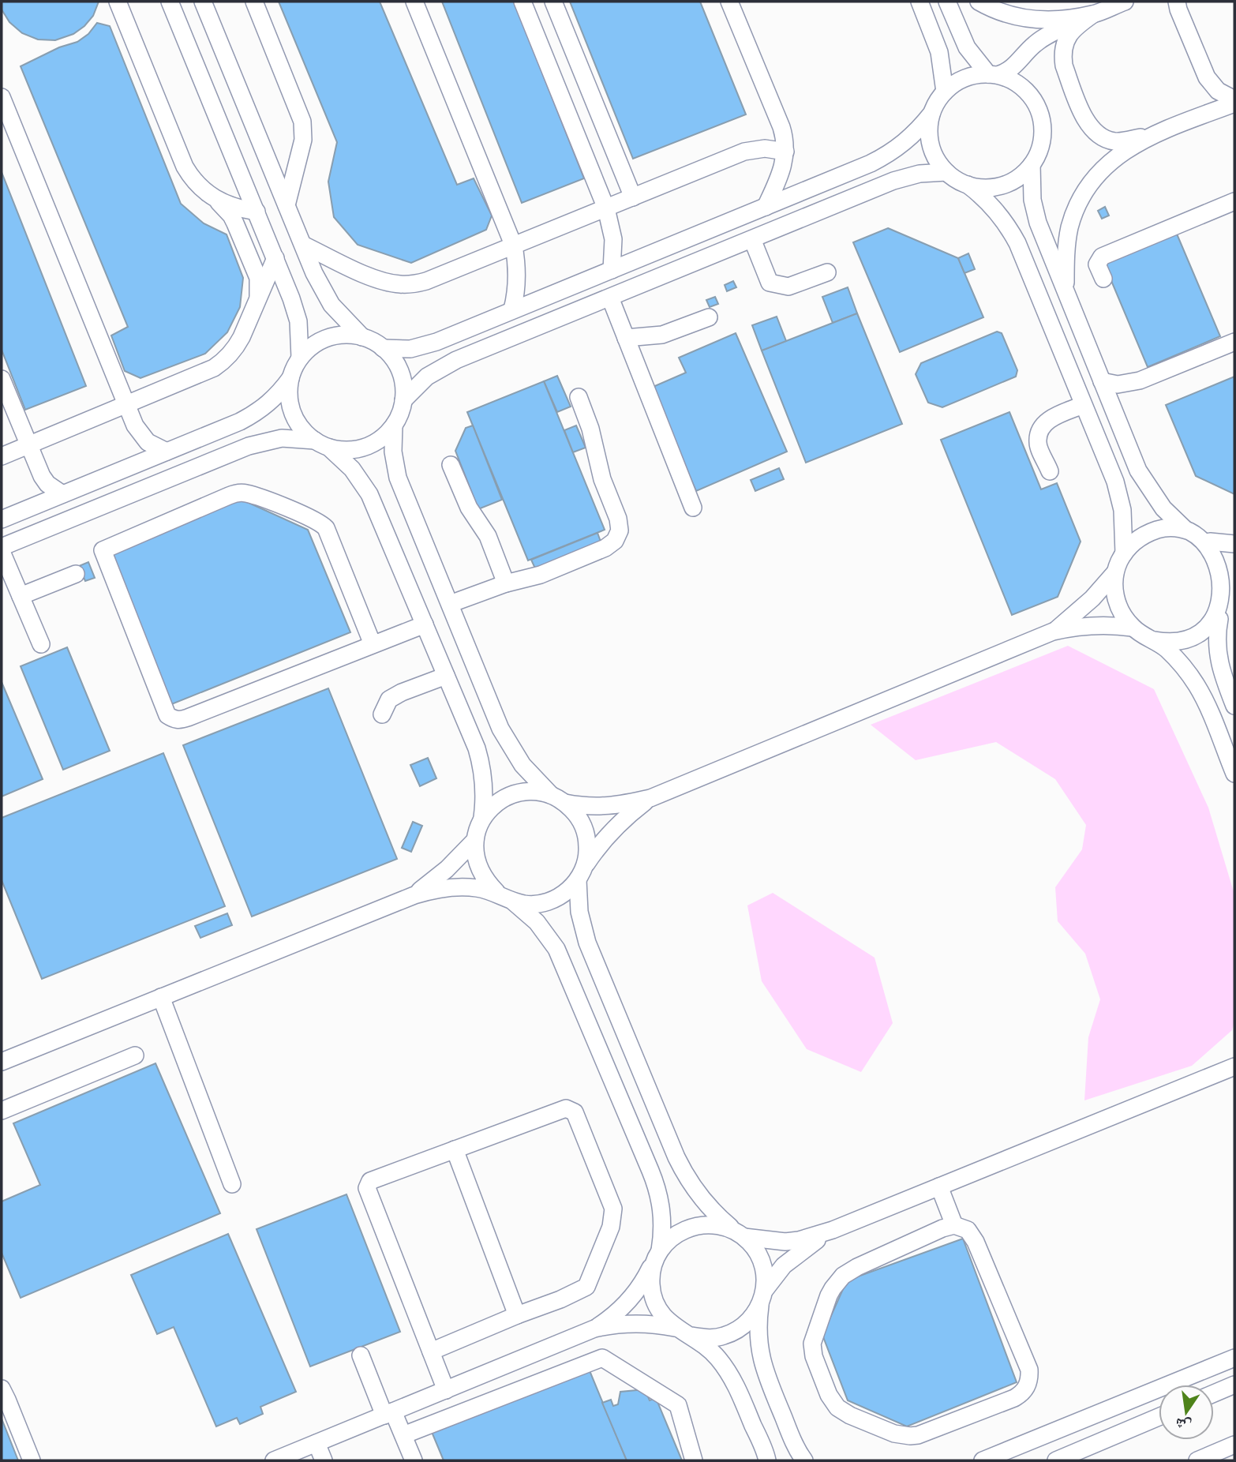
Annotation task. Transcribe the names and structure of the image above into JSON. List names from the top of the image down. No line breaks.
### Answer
{"north":"bottom"}
